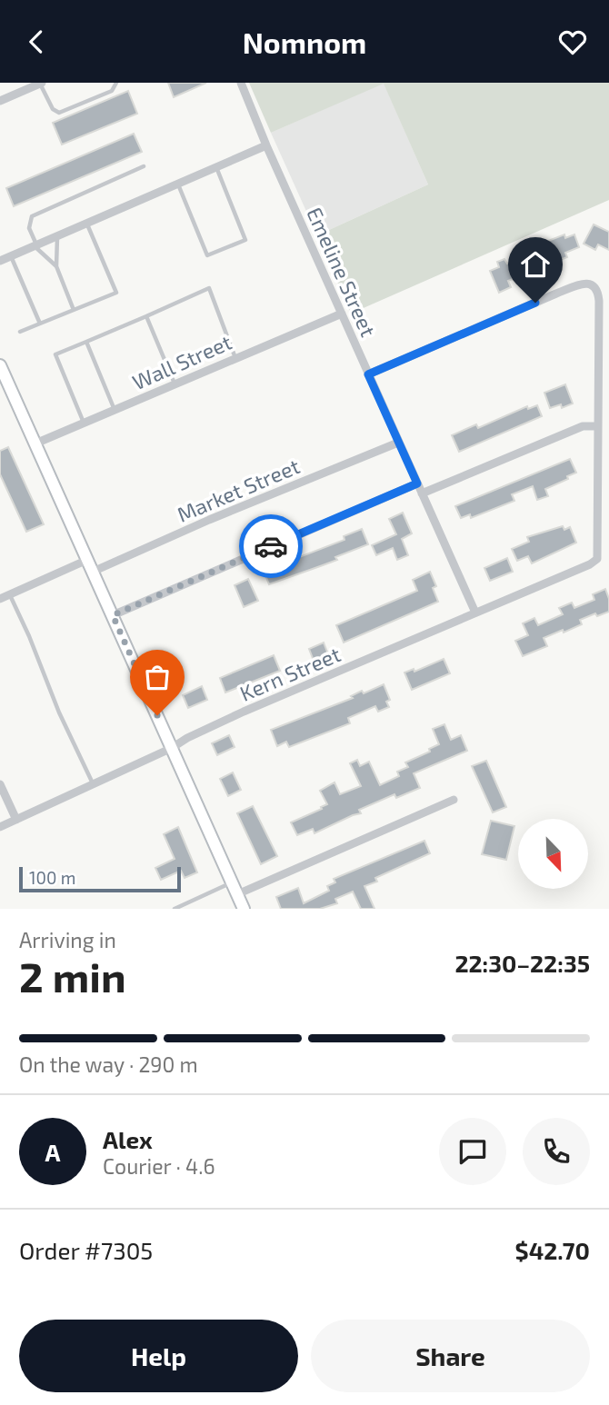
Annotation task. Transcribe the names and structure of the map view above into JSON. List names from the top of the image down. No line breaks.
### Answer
{"streets":{"street":["Emeline Street","Wall Street","Market Street","Kern Street"]},"crossings":[["Emeline Street","Wall Street"],["Emeline Street","Market Street"],["Emeline Street","Kern Street"]],"scale_bar":"100 m","north":"bottom right","page":{"header":"Nomnom","scale":"100 m","heading":["2 min","Arriving in","22:30–22:35"],"panel":["Alex","Courier · 4.6","Order #7305","$42.70"],"bar":"On the way · 290 m","round":"A","buttons":["Help","Share"]}}
